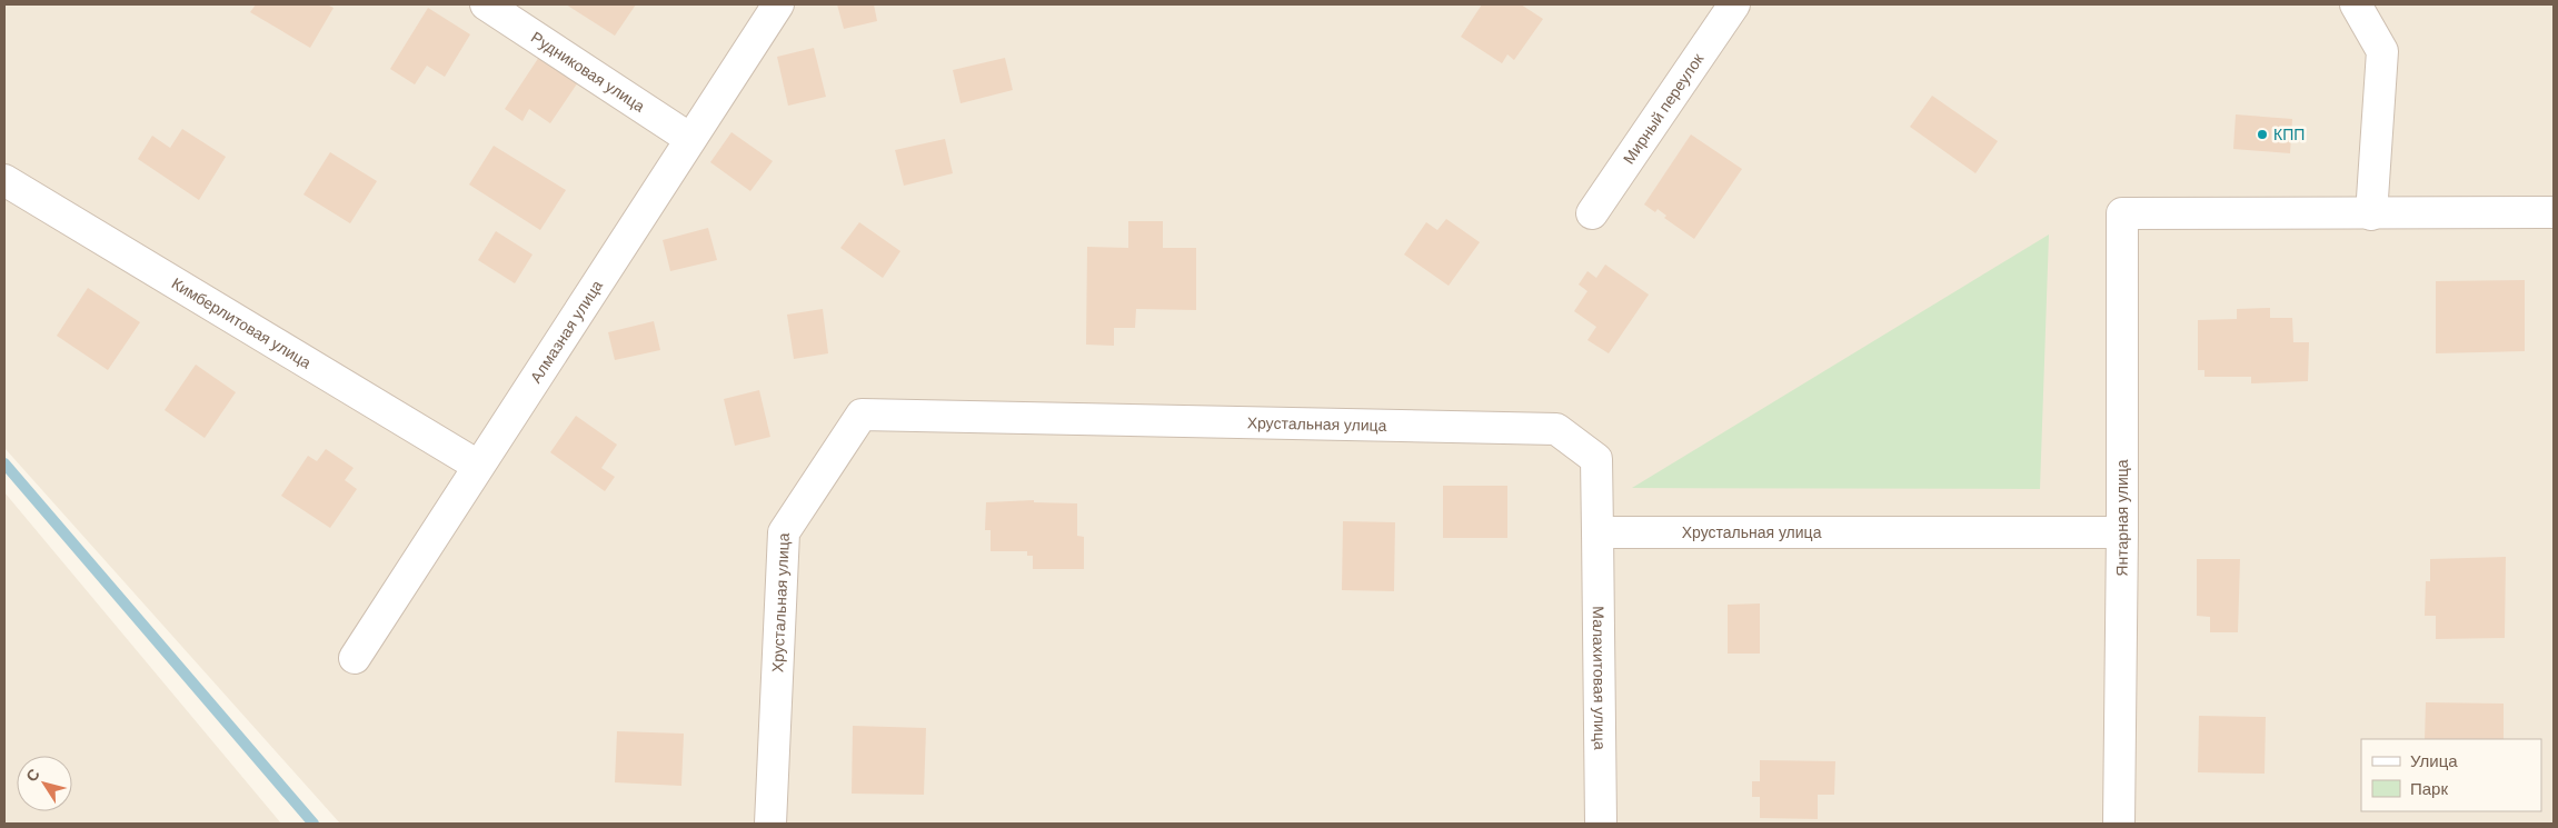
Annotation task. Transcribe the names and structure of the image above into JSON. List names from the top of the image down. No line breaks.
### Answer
{"streets":{"street":["Рудниковая улица","Мирный переулок","Кимберлитовая улица","Алмазная улица","Хрустальная улица","Янтарная улица","Малахитовая улица"]},"crossings":[["Рудниковая улица","Алмазная улица"],["Кимберлитовая улица","Алмазная улица"],["Хрустальная улица","Янтарная улица"],["Хрустальная улица","Малахитовая улица"]],"places":["КПП"],"legend":["Улица","Парк"],"north":"top left"}
